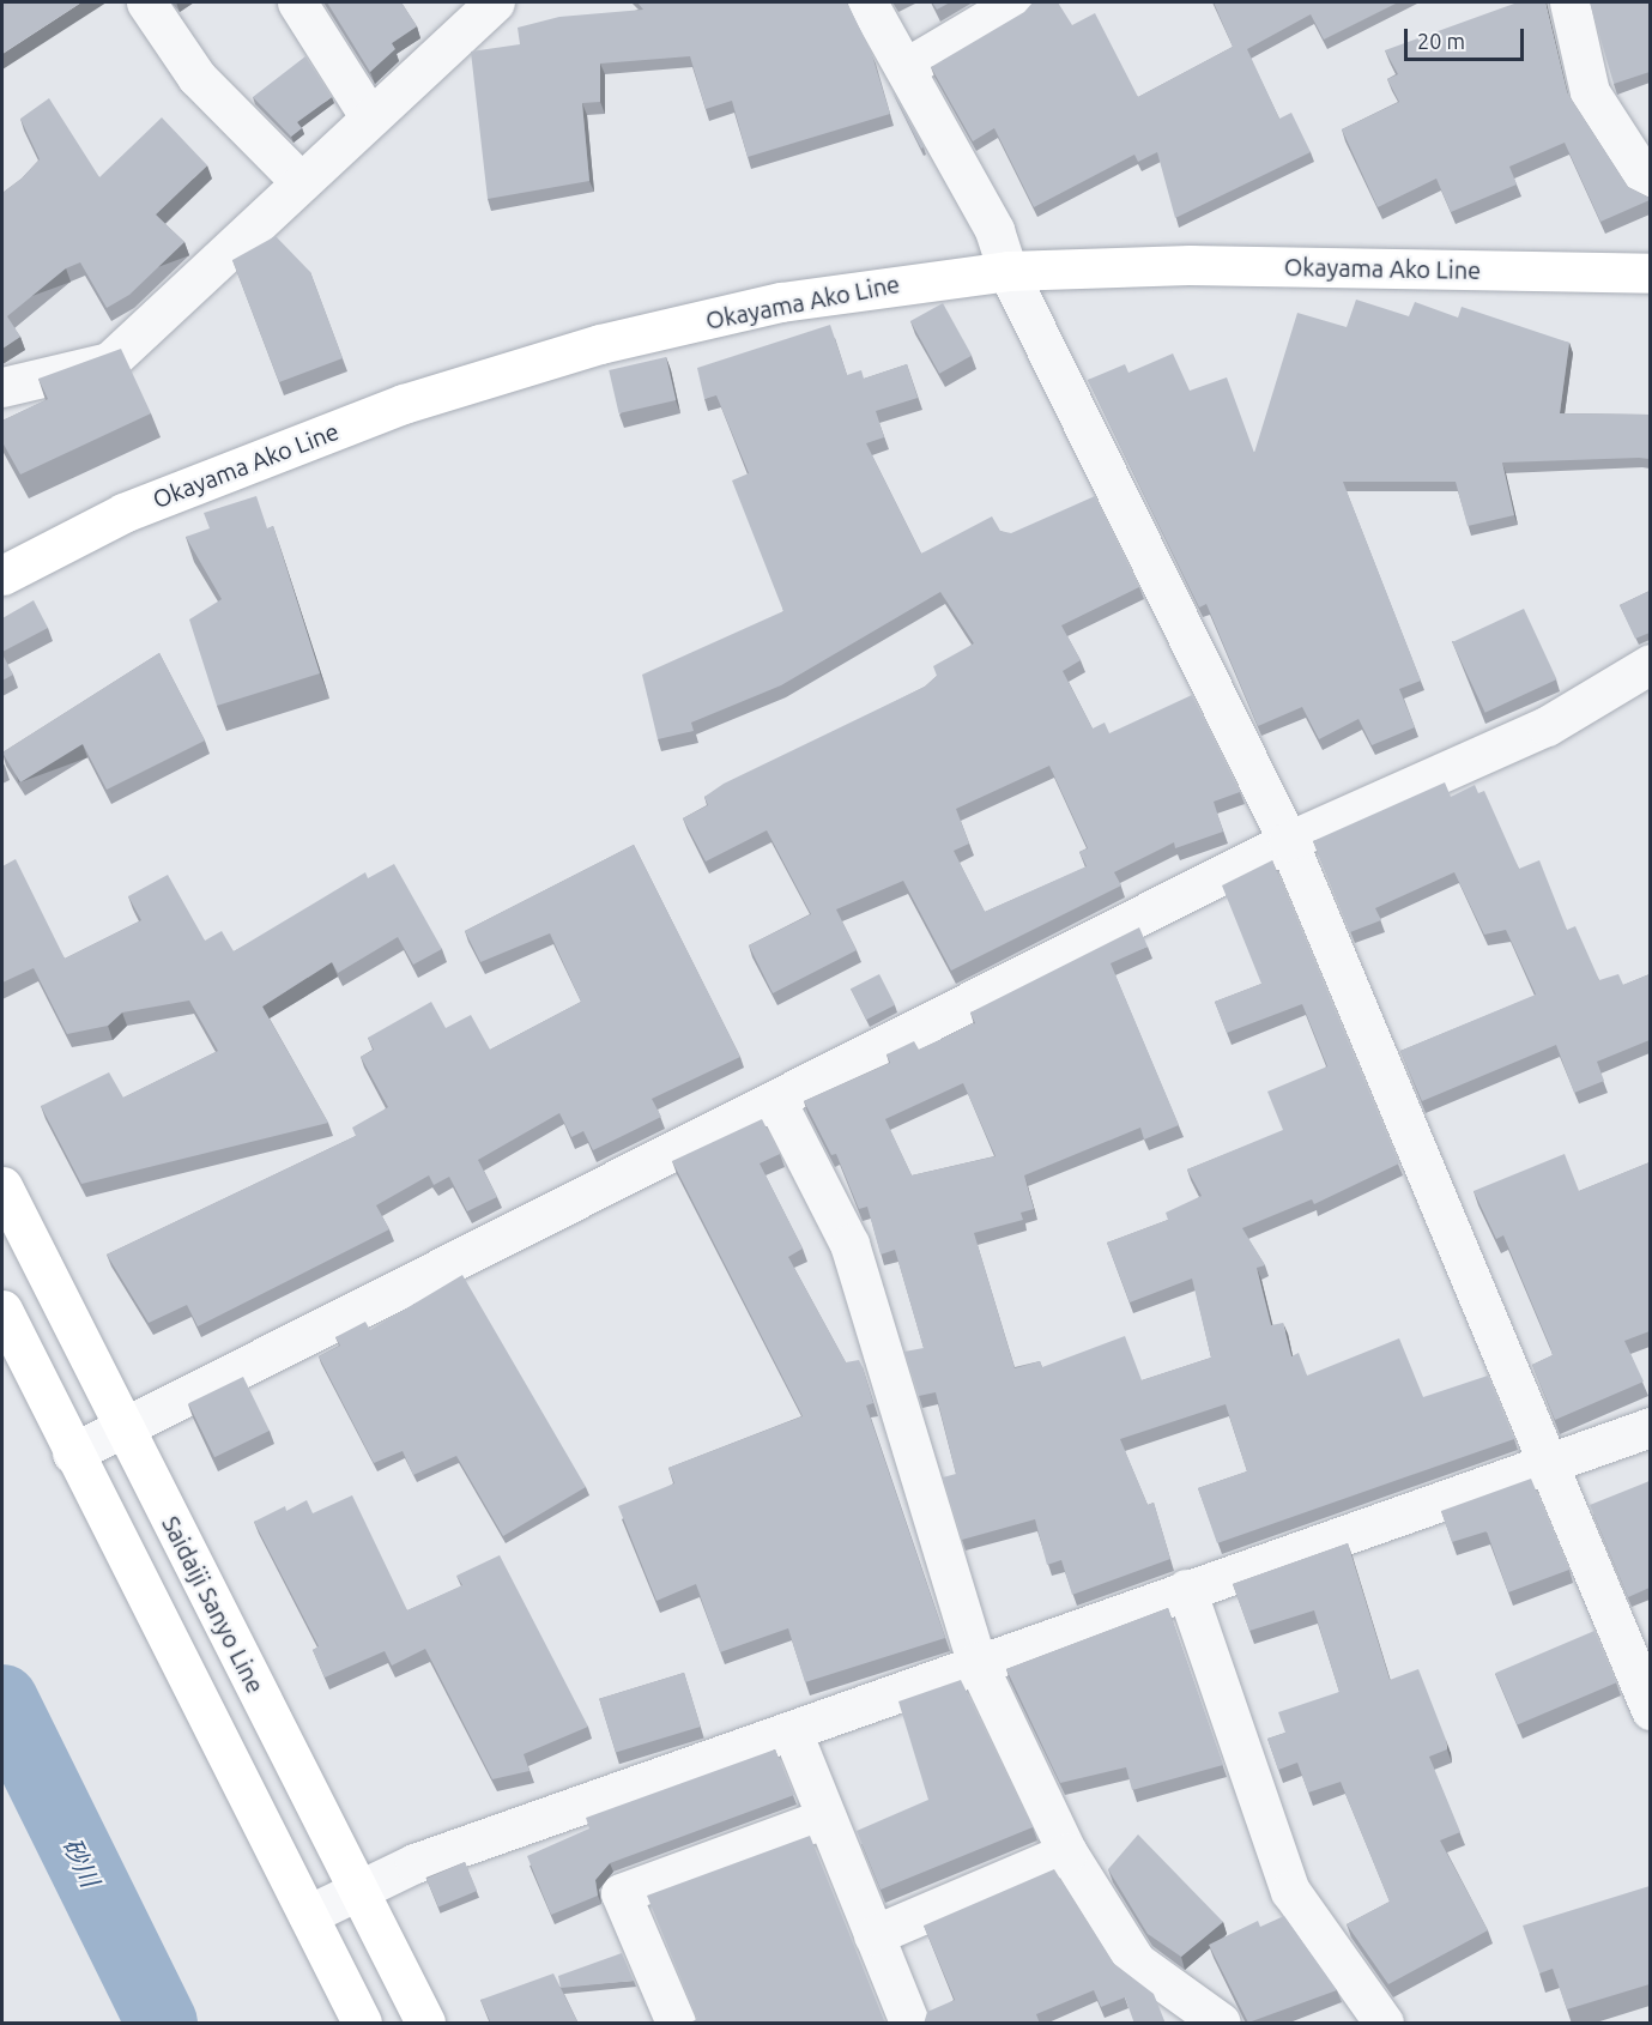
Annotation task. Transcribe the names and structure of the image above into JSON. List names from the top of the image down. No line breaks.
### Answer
{"streets":{"main road":["Okayama Ako Line","Saidaiji Sanyo Line"]},"water":["砂川"],"scale_bar":"20 m"}
